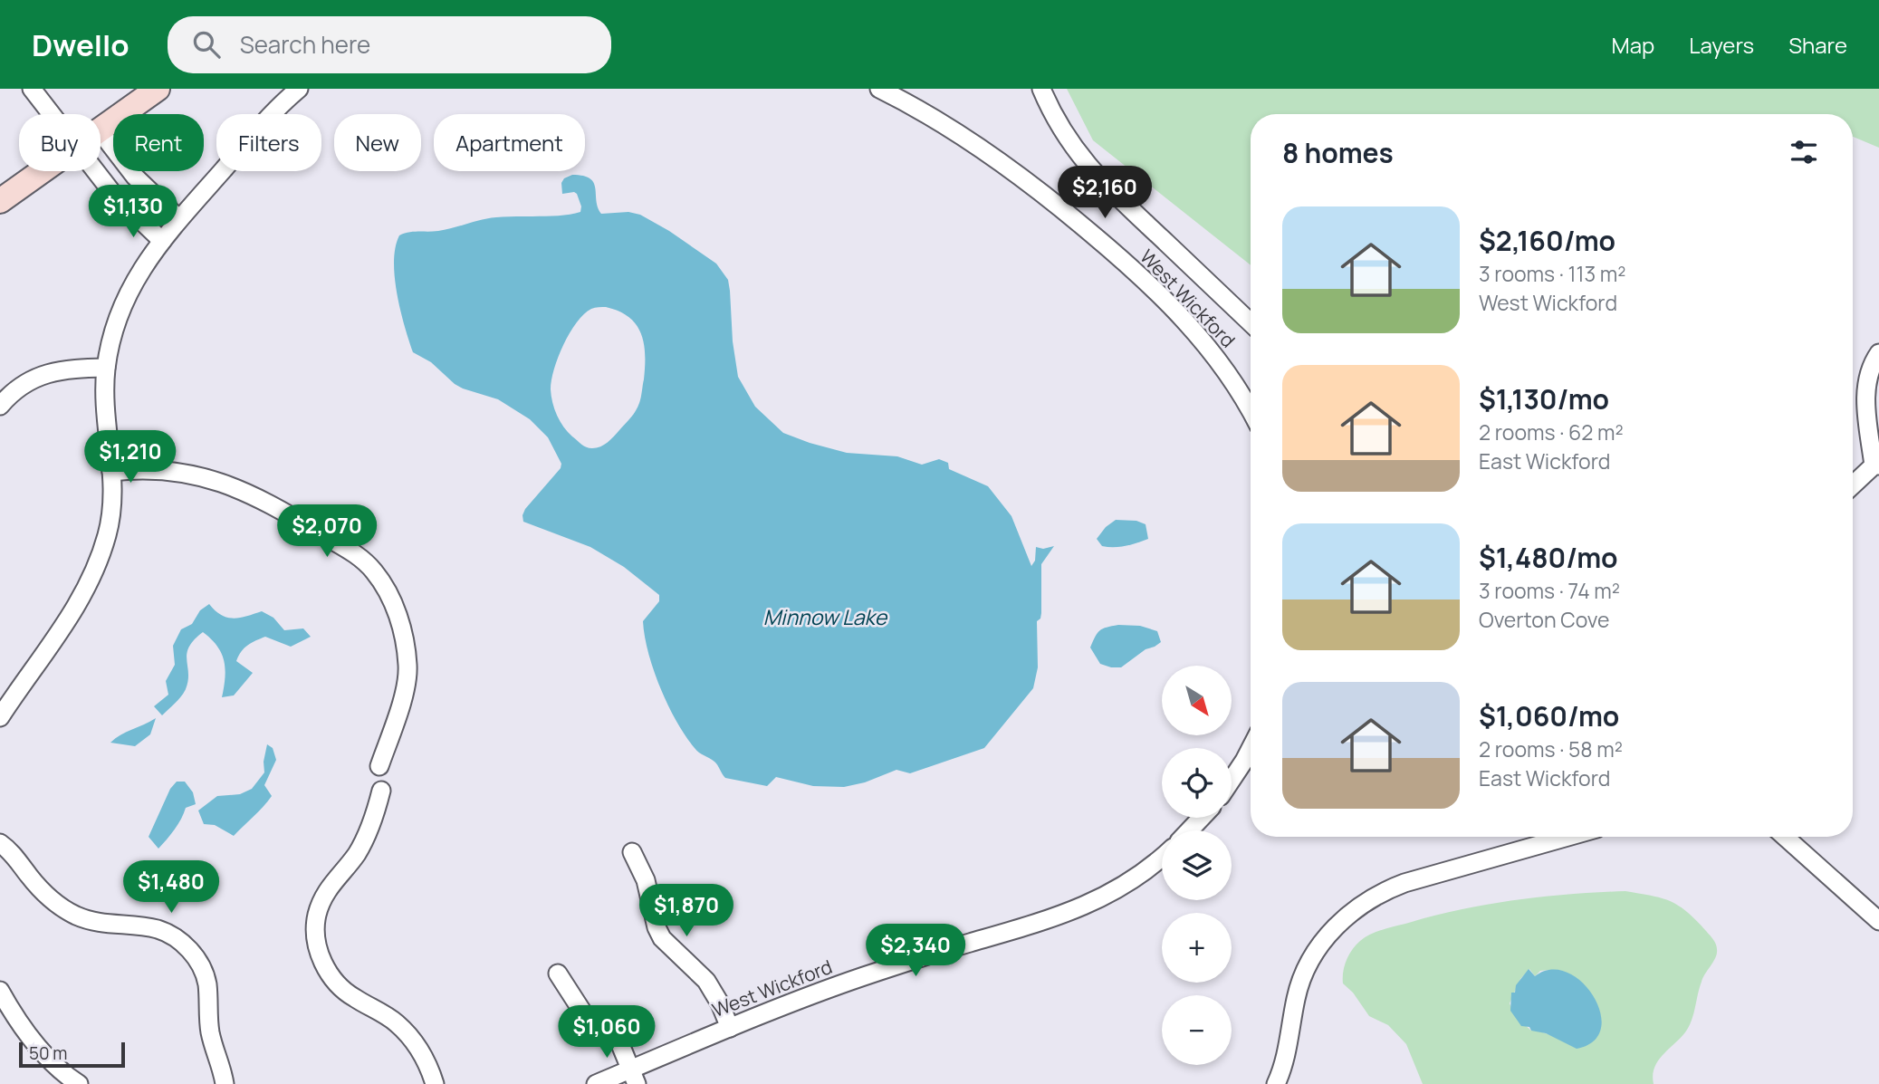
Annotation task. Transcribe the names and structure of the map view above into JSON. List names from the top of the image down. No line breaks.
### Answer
{"streets":{"street":["West Wickford"]},"water":["Minnow Lake"],"scale_bar":"50 m","north":"bottom right","page":{"header":"Dwello","search":"Search here","nav":["Map","Layers","Share"],"chip":["Buy","Rent","Filters","New","Apartment"],"heading":"8 homes","price":["$2,160","$1,130","$1,210","$2,070","$1,480","$1,870","$2,340","$1,060"],"list":[{"name":"$2,160/mo","note":"3 rooms · 113 m² · West Wickford"},{"name":"$1,130/mo","note":"2 rooms · 62 m² · East Wickford"},{"name":"$1,480/mo","note":"3 rooms · 74 m² · Overton Cove"},{"name":"$1,060/mo","note":"2 rooms · 58 m² · East Wickford"}],"map_buttons":["+","−"],"scale":"50 m"}}
